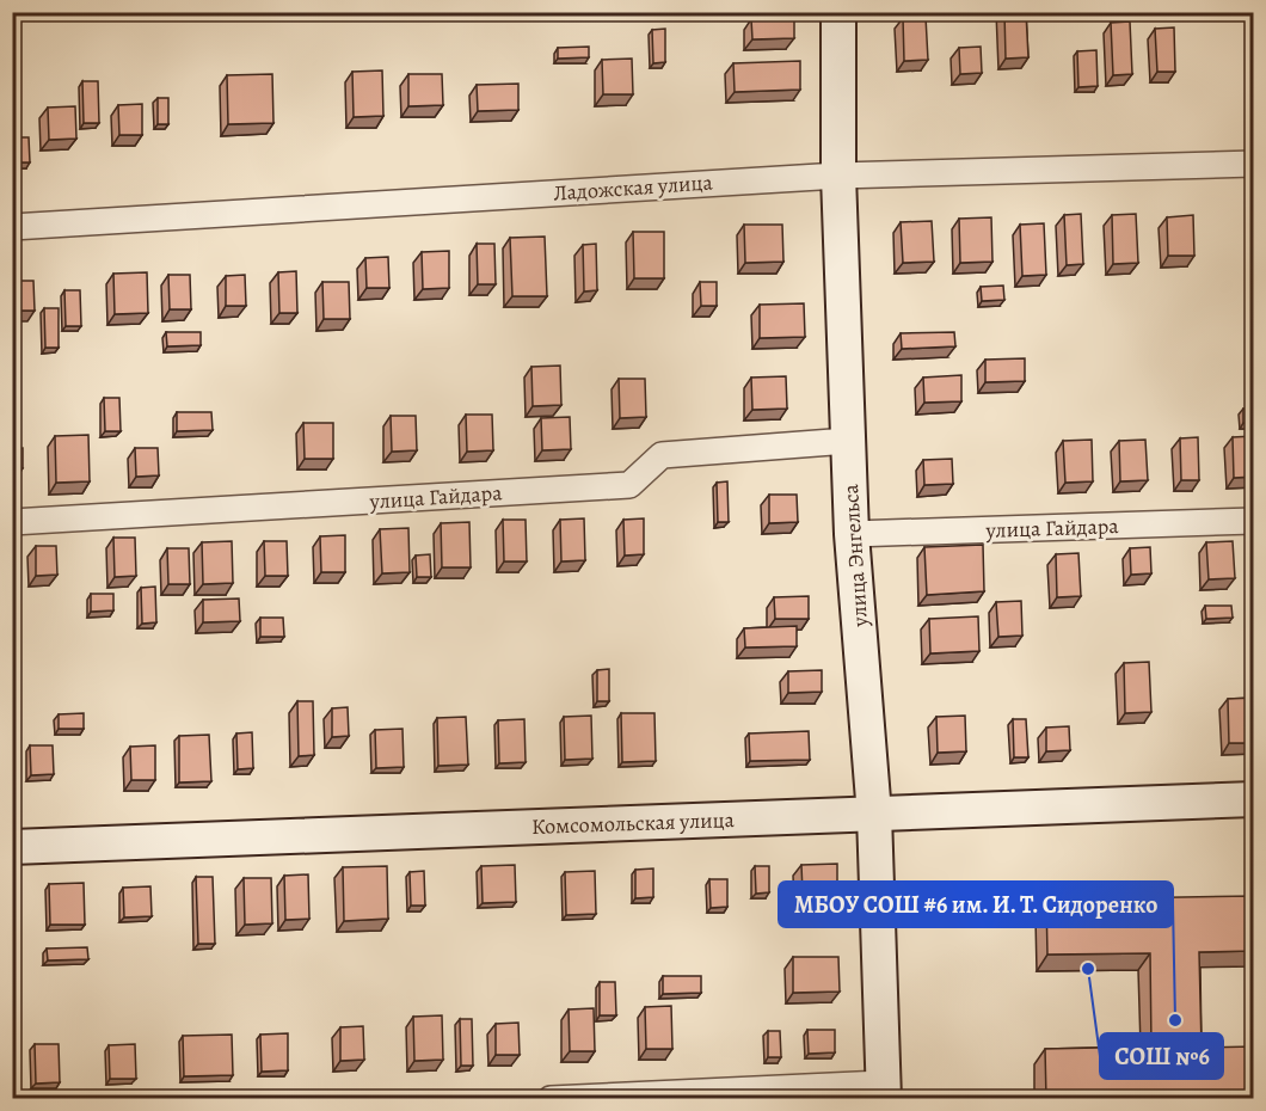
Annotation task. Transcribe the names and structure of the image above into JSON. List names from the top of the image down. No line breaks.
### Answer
{"streets":{"street":["Ладожская улица","улица Гайдара","улица Энгельса","Комсомольская улица"]},"crossings":[["Ладожская улица","улица Энгельса"],["улица Гайдара","улица Энгельса"],["улица Энгельса","Комсомольская улица"]],"places":["СОШ №6","МБОУ СОШ #6 им. И. Т. Сидоренко"]}
